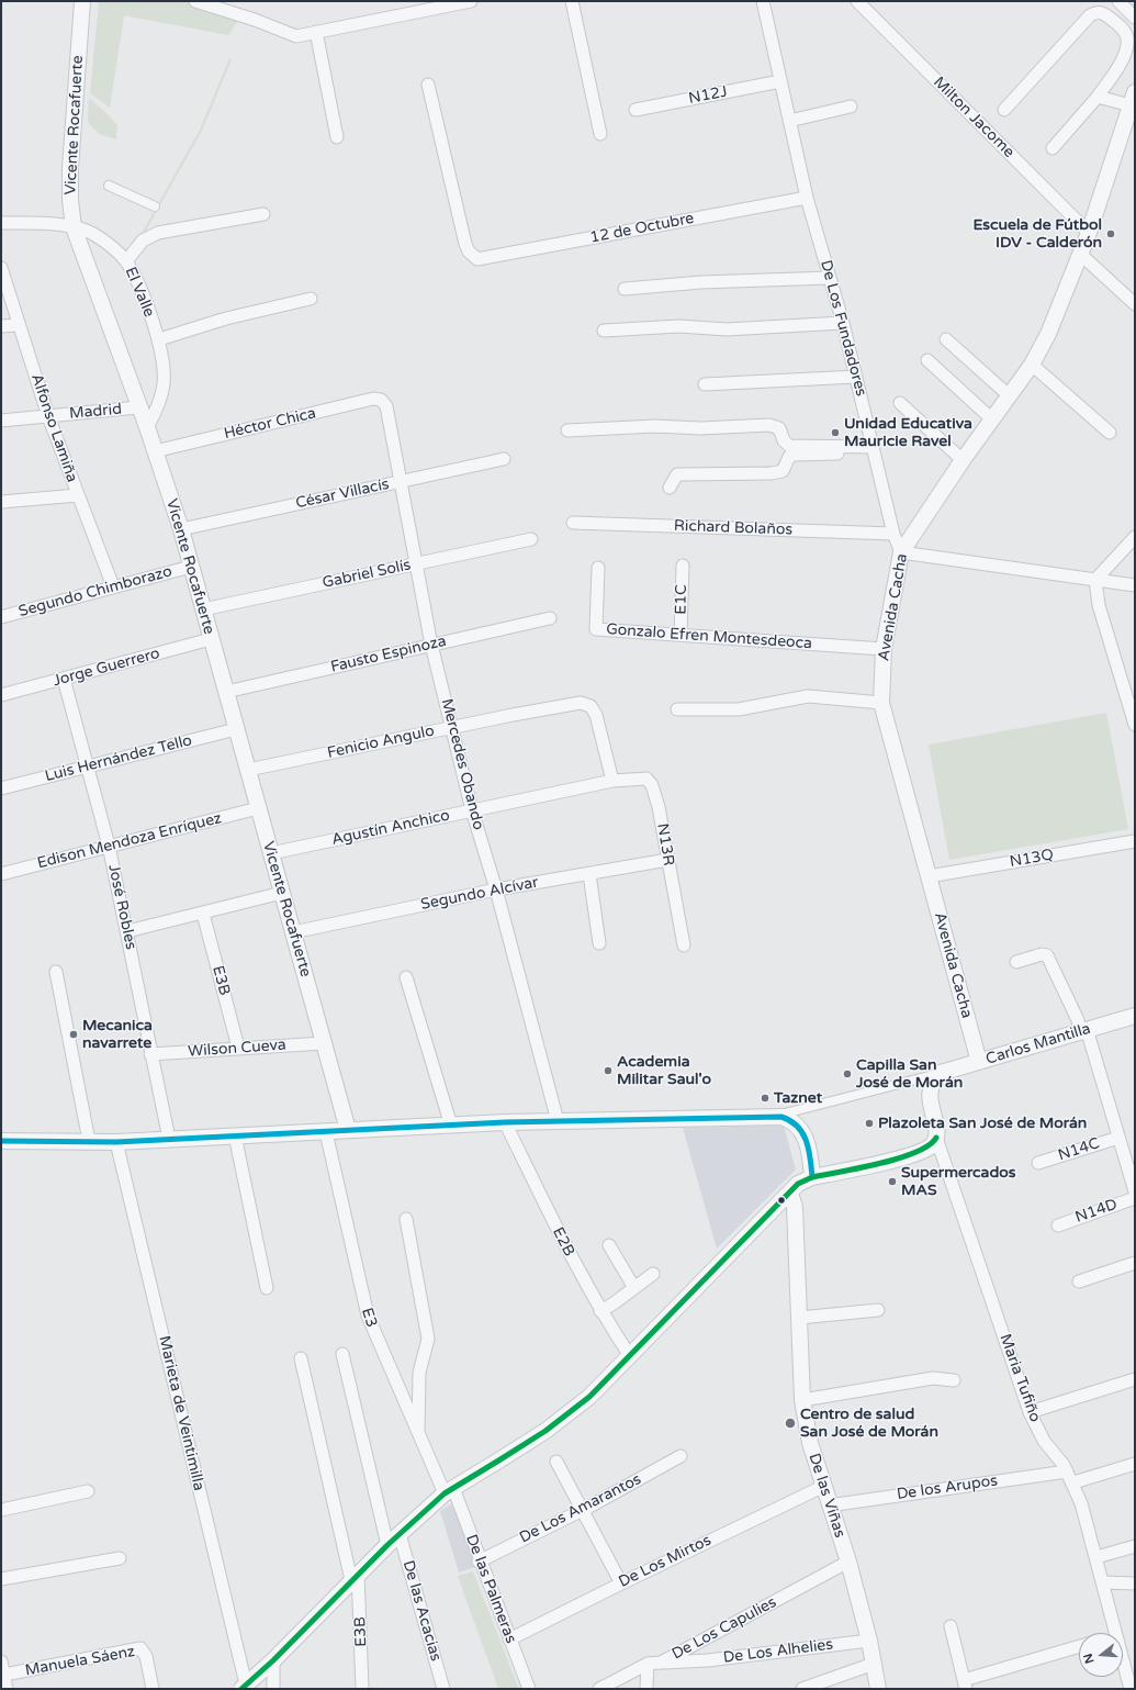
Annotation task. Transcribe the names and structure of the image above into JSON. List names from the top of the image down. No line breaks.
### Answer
{"streets":{"street":["N12J","Milton Jacome","Vicente Rocafuerte","12 de Octubre","El Valle","De Los Fundadores","Madrid","Héctor Chica","Alfonso Lamiña","César Villacís","Richard Bolaños","Gabriel Solís","Segundo Chimborazo","E1C","Avenida Cacha","Gonzalo Efren Montesdeoca","Fausto Espinoza","Jorge Guerrero","Fenicio Angulo","Luis Hernández Tello","Mercedes Obando","Agustín Anchico","Edison Mendoza Enríquez","N13R","N13Q","Segundo Alcívar","José Robles","E3B","Carlos Mantilla","Wilson Cueva","N14C","N14D","E2B","E3","Maria Tufiño","Marieta de Veintimilla","De los Arupos","De las Viñas","De Los Amarantos","De Los Mirtos","De las Palmeras","De las Acacias","De Los Capulies","De Los Alhelies","Manuela Sáenz"]},"crossings":[["N12J","De Los Fundadores"],["Milton Jacome","Avenida Cacha"],["Vicente Rocafuerte","El Valle"],["Vicente Rocafuerte","Madrid"],["Vicente Rocafuerte","Héctor Chica"],["Vicente Rocafuerte","César Villacís"],["Vicente Rocafuerte","Gabriel Solís"],["Vicente Rocafuerte","Segundo Chimborazo"],["Vicente Rocafuerte","Fausto Espinoza"],["Vicente Rocafuerte","Jorge Guerrero"],["Vicente Rocafuerte","Fenicio Angulo"],["Vicente Rocafuerte","Luis Hernández Tello"],["Vicente Rocafuerte","Agustín Anchico"],["Vicente Rocafuerte","Edison Mendoza Enríquez"],["Vicente Rocafuerte","Segundo Alcívar"],["Vicente Rocafuerte","Wilson Cueva"],["12 de Octubre","De Los Fundadores"],["De Los Fundadores","Richard Bolaños"],["De Los Fundadores","Avenida Cacha"],["Madrid","Alfonso Lamiña"],["Héctor Chica","Mercedes Obando"],["Alfonso Lamiña","Segundo Chimborazo"],["César Villacís","Mercedes Obando"],["Gabriel Solís","Mercedes Obando"],["E1C","Gonzalo Efren Montesdeoca"],["Avenida Cacha","Gonzalo Efren Montesdeoca"],["Avenida Cacha","N13Q"],["Avenida Cacha","Carlos Mantilla"],["Fausto Espinoza","Mercedes Obando"],["Jorge Guerrero","José Robles"],["Fenicio Angulo","Mercedes Obando"],["Fenicio Angulo","Agustín Anchico"],["Fenicio Angulo","N13R"],["Luis Hernández Tello","José Robles"],["Mercedes Obando","Agustín Anchico"],["Mercedes Obando","Segundo Alcívar"],["Agustín Anchico","N13R"],["Edison Mendoza Enríquez","José Robles"],["N13R","Segundo Alcívar"],["José Robles","Wilson Cueva"],["E3B","Wilson Cueva"],["E3","De las Palmeras"],["Maria Tufiño","De los Arupos"],["De los Arupos","De las Viñas"],["De las Viñas","De Los Mirtos"],["De las Viñas","De Los Capulies"],["De las Viñas","De Los Alhelies"],["De Los Amarantos","De las Palmeras"],["De Los Mirtos","De las Palmeras"],["De Los Capulies","De Los Alhelies"]],"places":["Escuela de Fútbol IDV - Calderón","Unidad Educativa Mauricie Ravel","Mecanica navarrete","Academia Militar Saul'o","Capilla San José de Morán","Taznet","Plazoleta San José de Morán","Supermercados MAS","Centro de salud San José de Morán"],"north":"left"}
